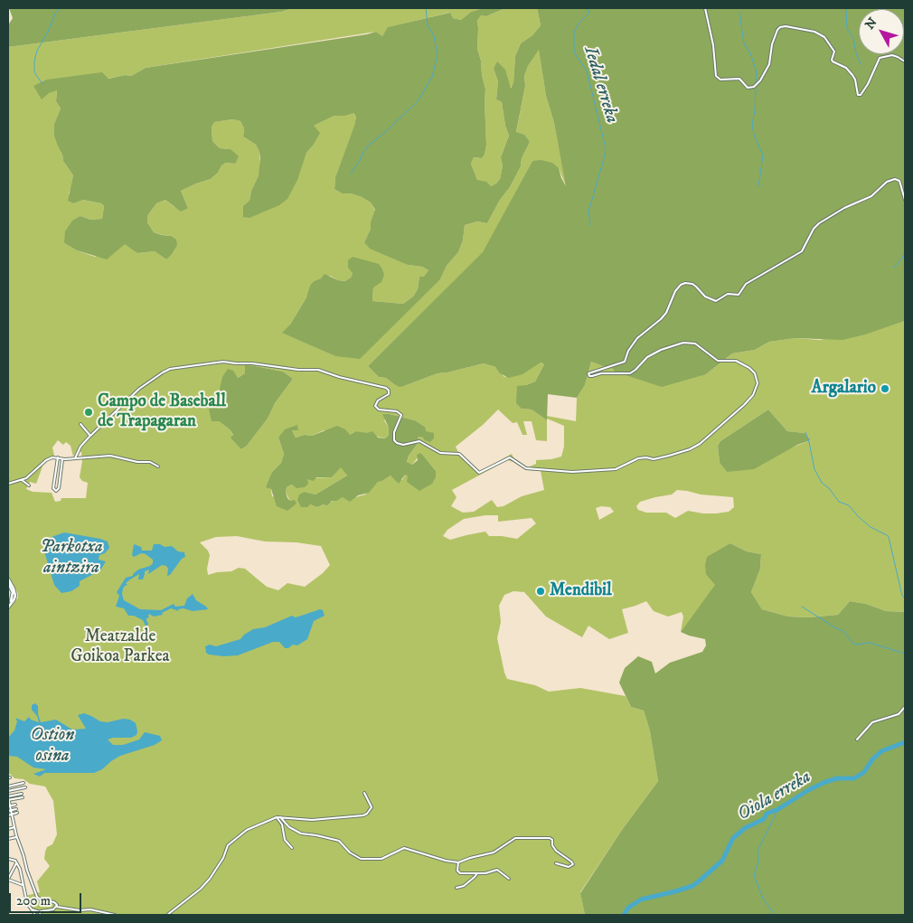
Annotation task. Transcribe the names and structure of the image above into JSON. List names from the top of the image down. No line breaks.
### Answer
{"water":["Iedal erreka","Parkotxa aintzira","Ostion osina","Oiola erreka"],"parks":["Meatzalde Goikoa Parkea"],"places":["Argalario","Campo de Baseball de Trapagaran","Mendibil"],"scale_bar":"200 m","north":"top left"}
